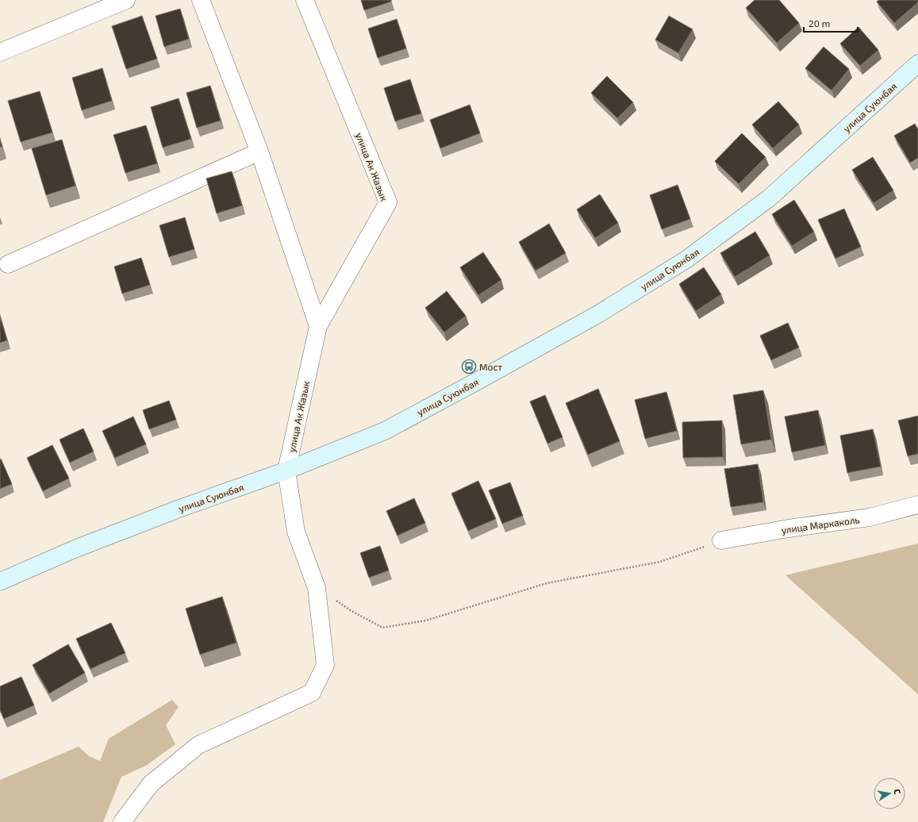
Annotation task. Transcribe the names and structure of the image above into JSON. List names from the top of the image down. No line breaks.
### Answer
{"streets":{"main road":["улица Суюнбая"],"street":["улица Ак Жазык","улица Маркаколь"]},"crossings":[["улица Суюнбая","улица Ак Жазык"]],"places":{"bus stop":["Мост"]},"scale_bar":"20 m","north":"right"}
